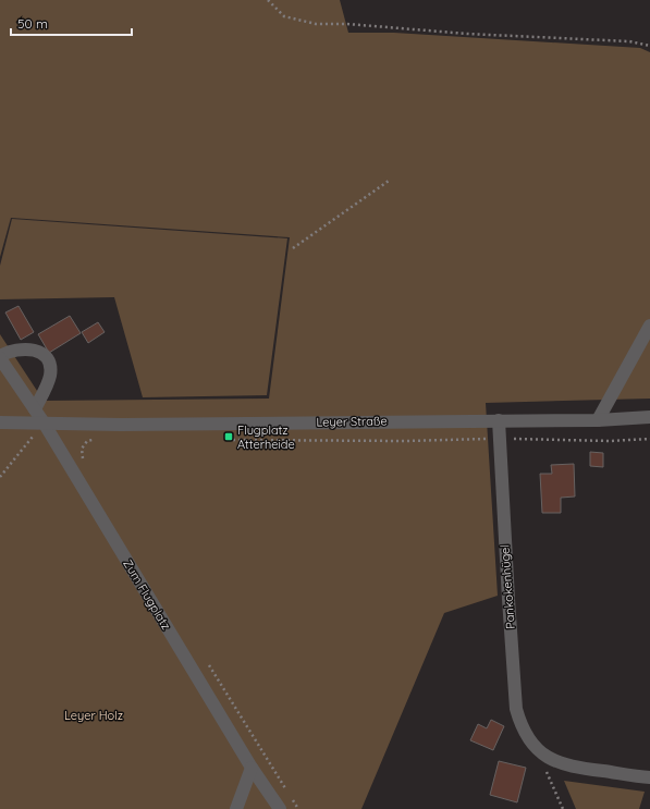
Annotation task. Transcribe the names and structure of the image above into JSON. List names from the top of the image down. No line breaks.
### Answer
{"streets":{"street":["Leyer Straße","Pankokenhügel","Zum Flugplatz"]},"crossings":[["Leyer Straße","Pankokenhügel"],["Leyer Straße","Zum Flugplatz"]],"parks":["Leyer Holz"],"places":{"transit":["Flugplatz Atterheide"]},"scale_bar":"50 m"}
